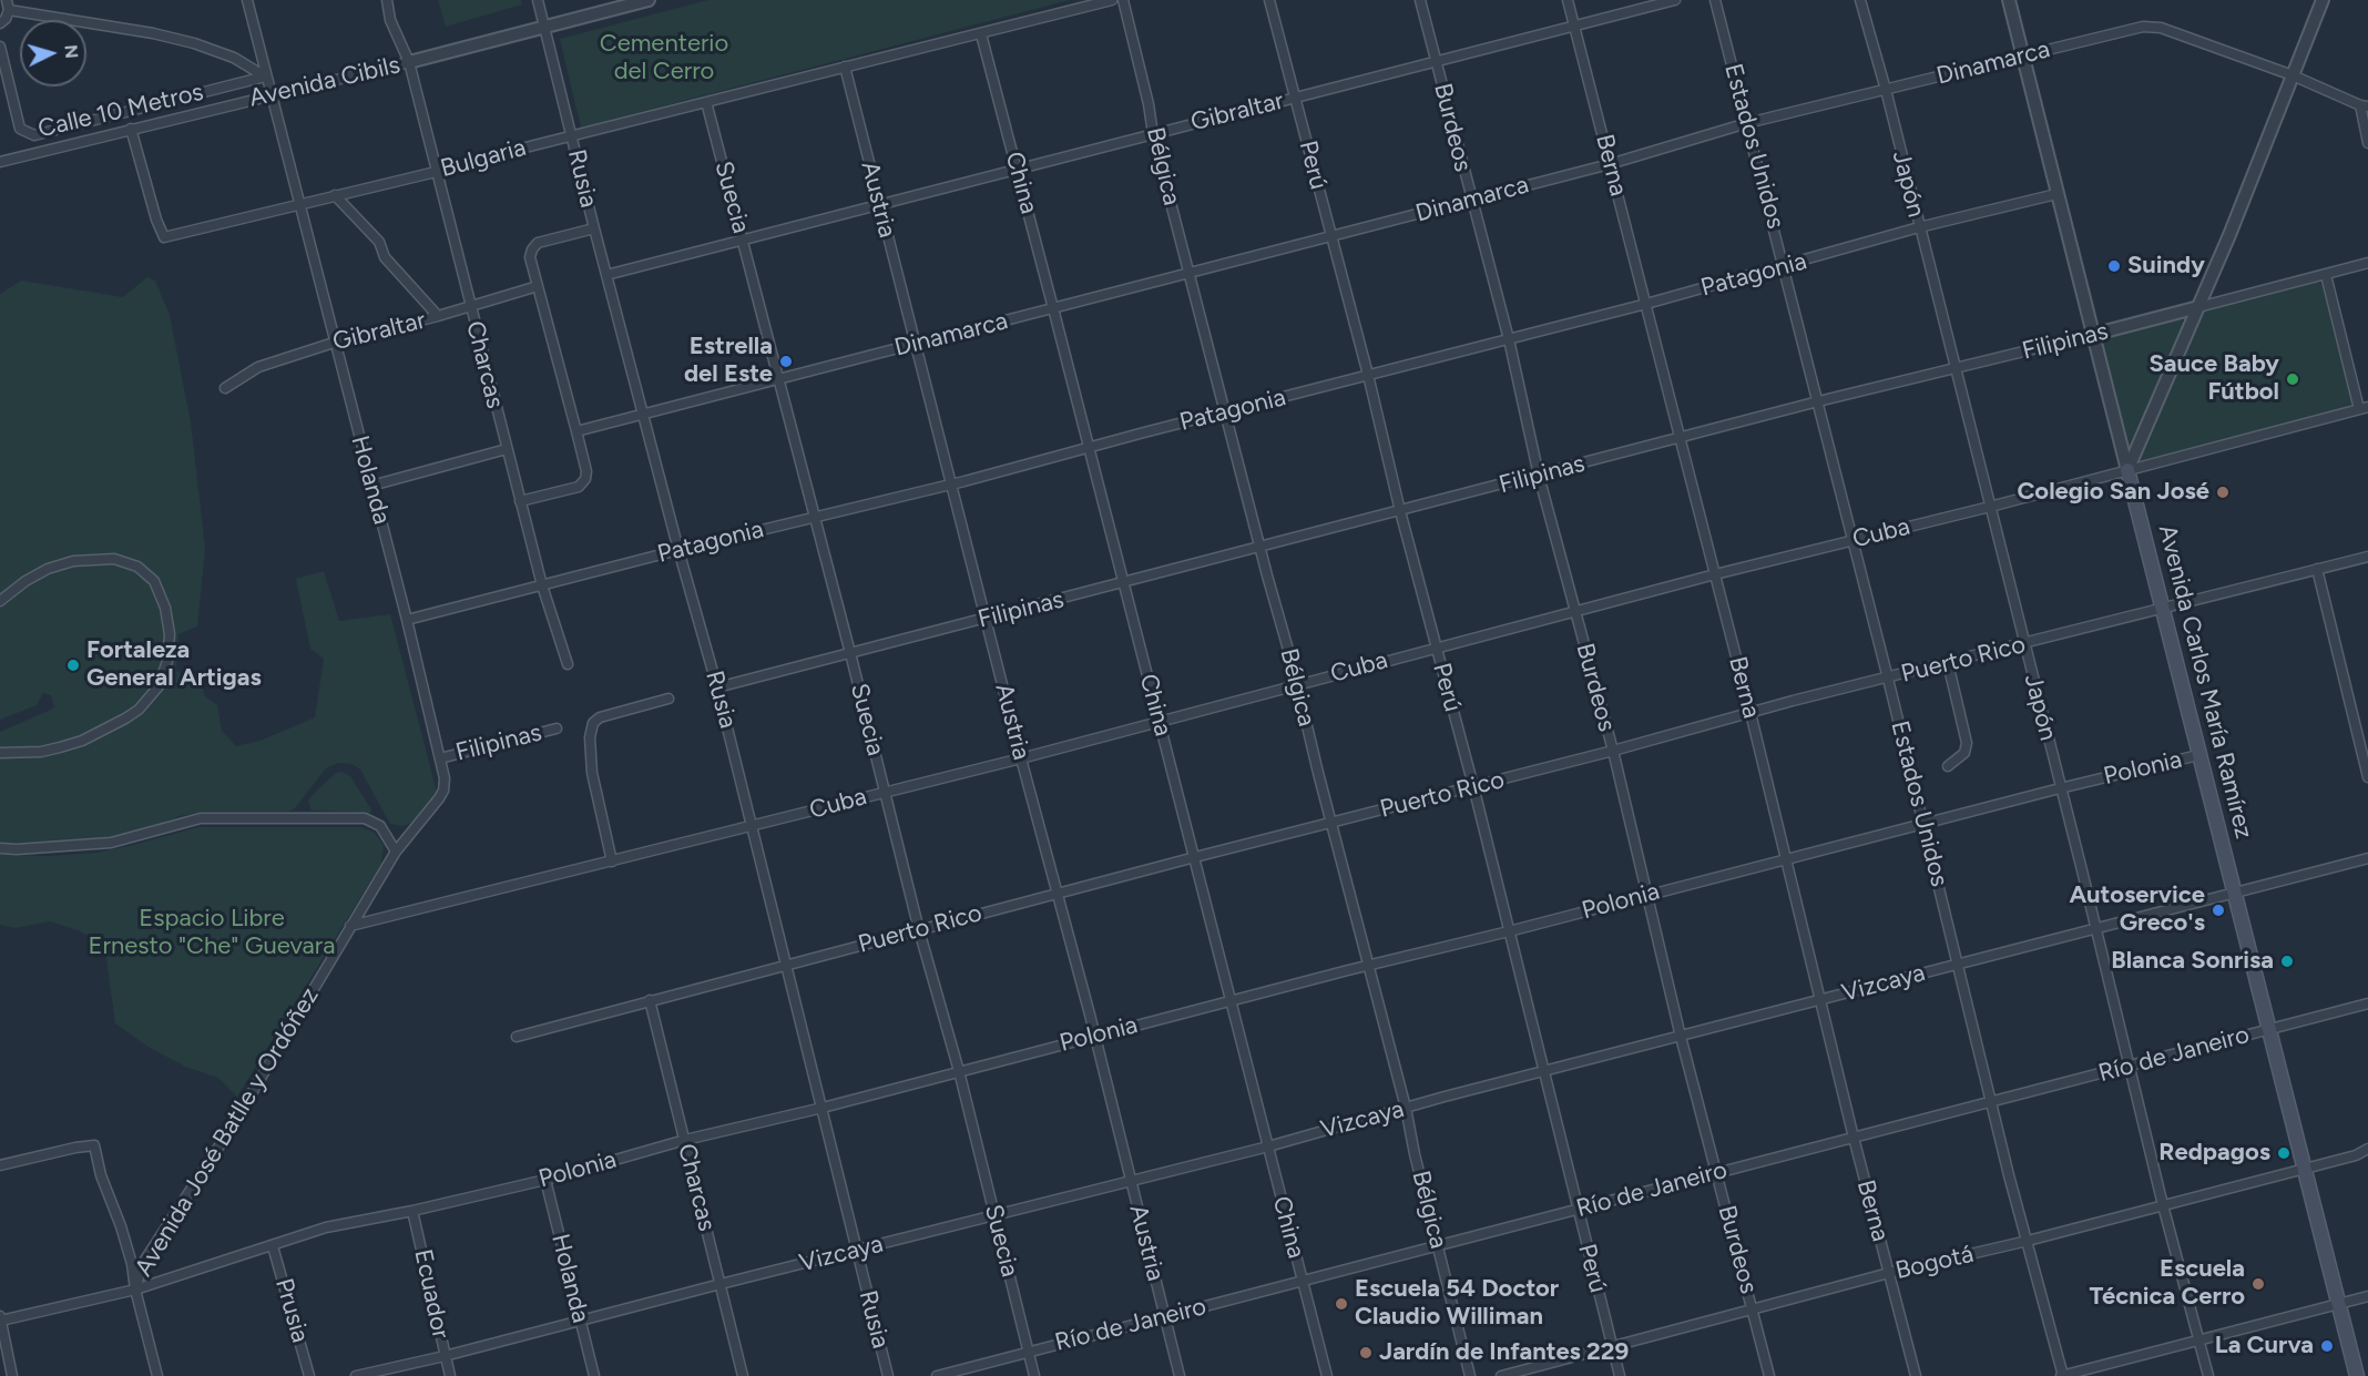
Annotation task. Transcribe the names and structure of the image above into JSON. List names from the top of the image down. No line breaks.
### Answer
{"streets":{"main road":["Avenida Carlos María Ramírez"],"street":["Dinamarca","Avenida Cibils","Calle 10 Metros","Gibraltar","Burdeos","Estados Unidos","Bulgaria","Perú","Berna","Bélgica","Rusia","China","Japón","Suecia","Austria","Patagonia","Filipinas","Charcas","Holanda","Cuba","Puerto Rico","Polonia","Vizcaya","Río de Janeiro","Avenida José Batlle y Ordóñez","Bogotá","Ecuador","Prusia"]},"crossings":[["Dinamarca","Burdeos"],["Dinamarca","Estados Unidos"],["Dinamarca","Perú"],["Dinamarca","Berna"],["Dinamarca","Bélgica"],["Dinamarca","Rusia"],["Dinamarca","China"],["Dinamarca","Japón"],["Dinamarca","Suecia"],["Dinamarca","Austria"],["Dinamarca","Avenida Carlos María Ramírez"],["Avenida Cibils","Bulgaria"],["Avenida Cibils","Rusia"],["Avenida Cibils","Charcas"],["Avenida Cibils","Holanda"],["Calle 10 Metros","Holanda"],["Gibraltar","Burdeos"],["Gibraltar","Perú"],["Gibraltar","Berna"],["Gibraltar","Bélgica"],["Gibraltar","Rusia"],["Gibraltar","China"],["Gibraltar","Suecia"],["Gibraltar","Austria"],["Gibraltar","Charcas"],["Gibraltar","Holanda"],["Burdeos","Patagonia"],["Burdeos","Filipinas"],["Burdeos","Cuba"],["Burdeos","Puerto Rico"],["Burdeos","Polonia"],["Burdeos","Vizcaya"],["Burdeos","Río de Janeiro"],["Burdeos","Bogotá"],["Estados Unidos","Patagonia"],["Estados Unidos","Filipinas"],["Estados Unidos","Cuba"],["Estados Unidos","Puerto Rico"],["Estados Unidos","Polonia"],["Estados Unidos","Vizcaya"],["Estados Unidos","Río de Janeiro"],["Estados Unidos","Bogotá"],["Bulgaria","Rusia"],["Bulgaria","China"],["Bulgaria","Suecia"],["Bulgaria","Austria"],["Bulgaria","Charcas"],["Bulgaria","Holanda"],["Perú","Patagonia"],["Perú","Filipinas"],["Perú","Cuba"],["Perú","Puerto Rico"],["Perú","Polonia"],["Perú","Vizcaya"],["Perú","Río de Janeiro"],["Perú","Bogotá"],["Berna","Patagonia"],["Berna","Filipinas"],["Berna","Cuba"],["Berna","Puerto Rico"],["Berna","Polonia"],["Berna","Vizcaya"],["Berna","Río de Janeiro"],["Berna","Bogotá"],["Bélgica","Patagonia"],["Bélgica","Filipinas"],["Bélgica","Cuba"],["Bélgica","Puerto Rico"],["Bélgica","Polonia"],["Bélgica","Vizcaya"],["Bélgica","Río de Janeiro"],["Rusia","Patagonia"],["Rusia","Filipinas"],["Rusia","Cuba"],["Rusia","Puerto Rico"],["Rusia","Polonia"],["Rusia","Vizcaya"],["China","Patagonia"],["China","Filipinas"],["China","Cuba"],["China","Puerto Rico"],["China","Polonia"],["China","Vizcaya"],["China","Río de Janeiro"],["Japón","Patagonia"],["Japón","Filipinas"],["Japón","Cuba"],["Japón","Puerto Rico"],["Japón","Polonia"],["Japón","Vizcaya"],["Japón","Río de Janeiro"],["Japón","Bogotá"],["Suecia","Patagonia"],["Suecia","Filipinas"],["Suecia","Cuba"],["Suecia","Puerto Rico"],["Suecia","Polonia"],["Suecia","Vizcaya"],["Suecia","Río de Janeiro"],["Austria","Patagonia"],["Austria","Filipinas"],["Austria","Cuba"],["Austria","Puerto Rico"],["Austria","Polonia"],["Austria","Vizcaya"],["Austria","Río de Janeiro"],["Patagonia","Charcas"],["Patagonia","Holanda"],["Patagonia","Avenida Carlos María Ramírez"],["Filipinas","Holanda"],["Filipinas","Avenida Carlos María Ramírez"],["Charcas","Puerto Rico"],["Charcas","Polonia"],["Charcas","Vizcaya"],["Holanda","Polonia"],["Holanda","Vizcaya"],["Holanda","Avenida José Batlle y Ordóñez"],["Cuba","Avenida Carlos María Ramírez"],["Cuba","Avenida José Batlle y Ordóñez"],["Puerto Rico","Avenida Carlos María Ramírez"],["Avenida Carlos María Ramírez","Polonia"],["Avenida Carlos María Ramírez","Vizcaya"],["Avenida Carlos María Ramírez","Río de Janeiro"],["Avenida Carlos María Ramírez","Bogotá"],["Polonia","Avenida José Batlle y Ordóñez"],["Polonia","Ecuador"],["Polonia","Prusia"],["Vizcaya","Ecuador"]],"parks":["Cementerio del Cerro","Espacio Libre Ernesto \"Che\" Guevara"],"places":["Suindy","Estrella del Este","Sauce Baby Fútbol","Colegio San José","Fortaleza General Artigas","Autoservice Greco's","Blanca Sonrisa","Redpagos","Escuela Técnica Cerro","Escuela 54 Doctor Claudio Williman","La Curva","Jardín de Infantes 229"],"north":"right"}
